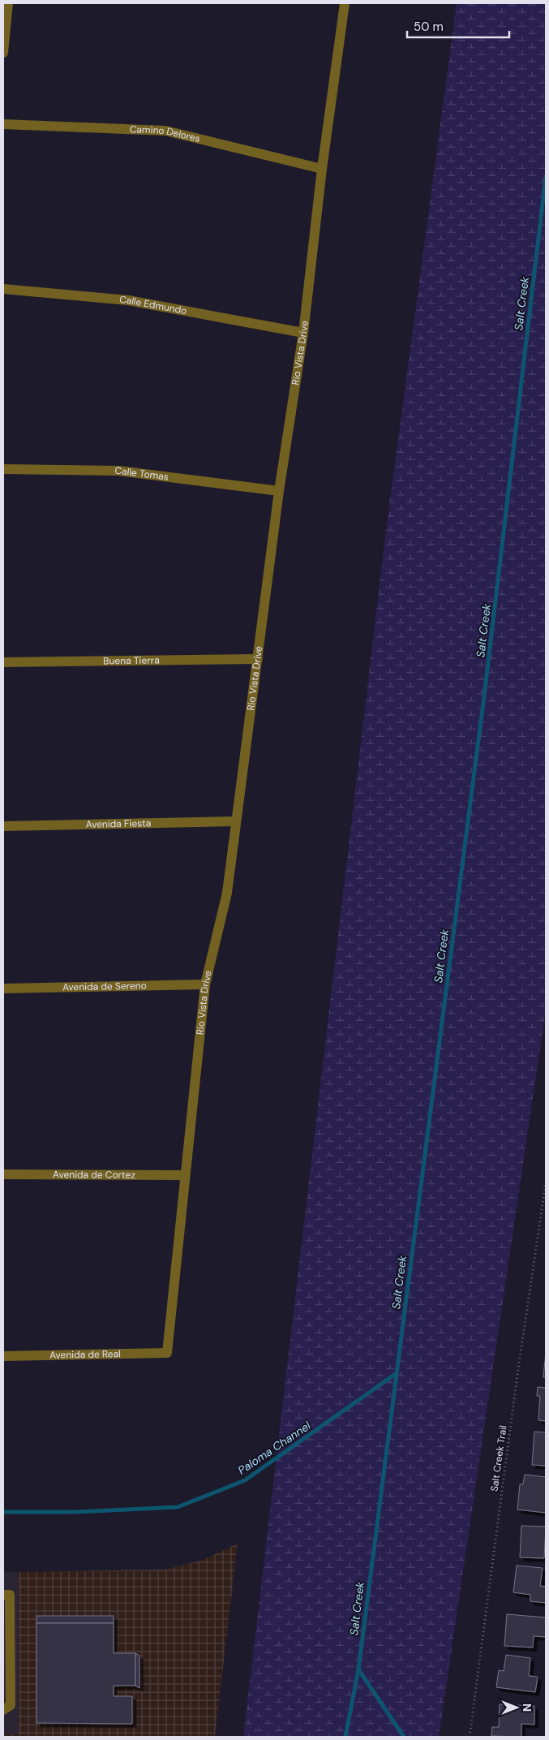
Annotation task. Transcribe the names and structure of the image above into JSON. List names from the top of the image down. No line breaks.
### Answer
{"streets":{"street":["Camino Delores","Calle Edmundo","Rio Vista Drive","Calle Tomas","Buena Tierra","Avenida Fiesta","Avenida de Sereno","Avenida de Cortez","Avenida de Real"],"path":["Salt Creek Trail"]},"crossings":[["Camino Delores","Rio Vista Drive"],["Calle Edmundo","Rio Vista Drive"],["Rio Vista Drive","Calle Tomas"],["Rio Vista Drive","Buena Tierra"],["Rio Vista Drive","Avenida Fiesta"],["Rio Vista Drive","Avenida de Sereno"],["Rio Vista Drive","Avenida de Cortez"],["Rio Vista Drive","Avenida de Real"]],"water":["Salt Creek","Paloma Channel"],"scale_bar":"50 m","north":"right"}
